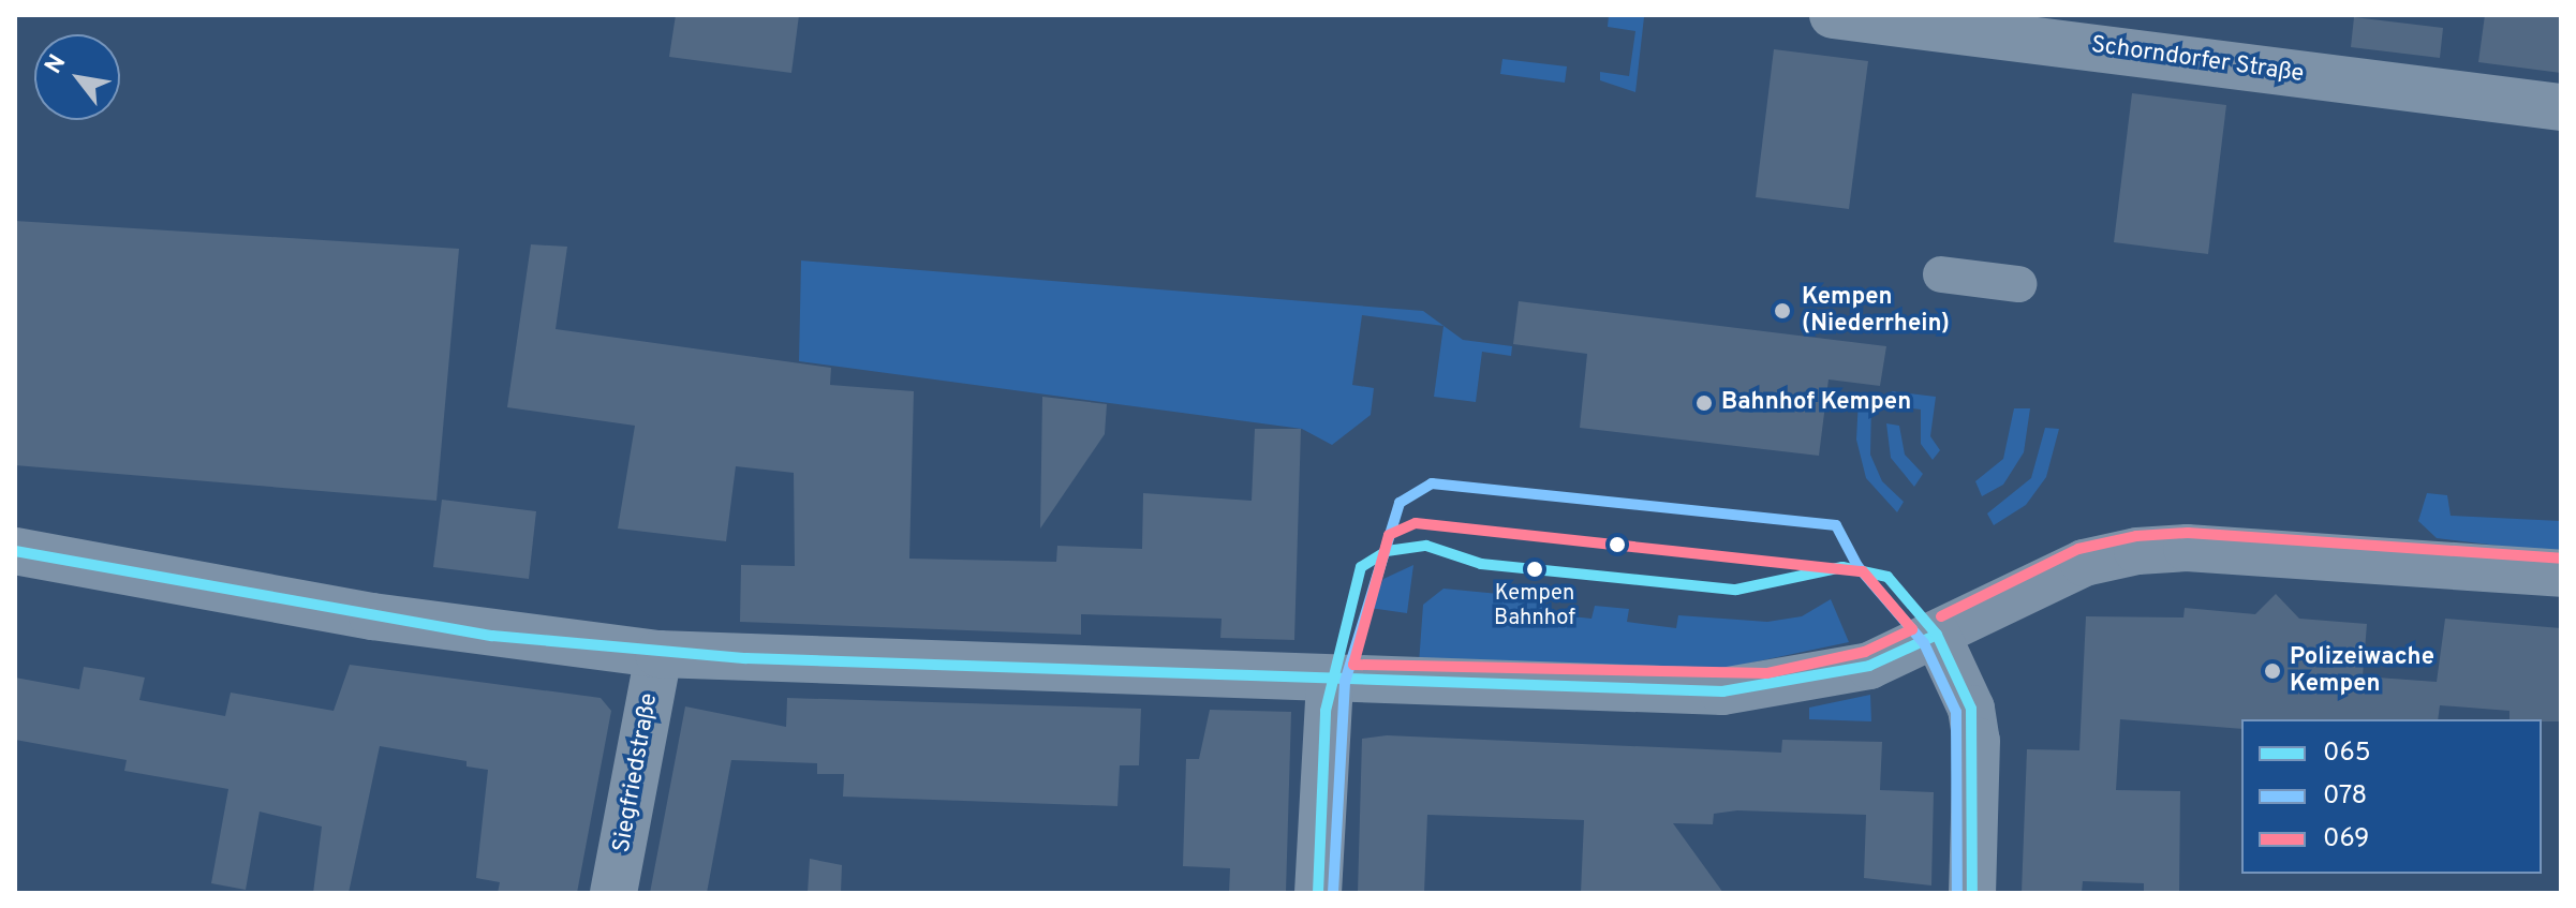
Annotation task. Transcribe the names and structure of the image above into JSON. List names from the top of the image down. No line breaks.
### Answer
{"streets":{"street":["Schorndorfer Straße","Siegfriedstraße"]},"places":["Kempen (Niederrhein)","Bahnhof Kempen","Kempen Bahnhof","Polizeiwache Kempen"],"lines":["transit line 078","transit line 069","transit line 065"],"legend":["065","078","069"],"north":"top left"}
